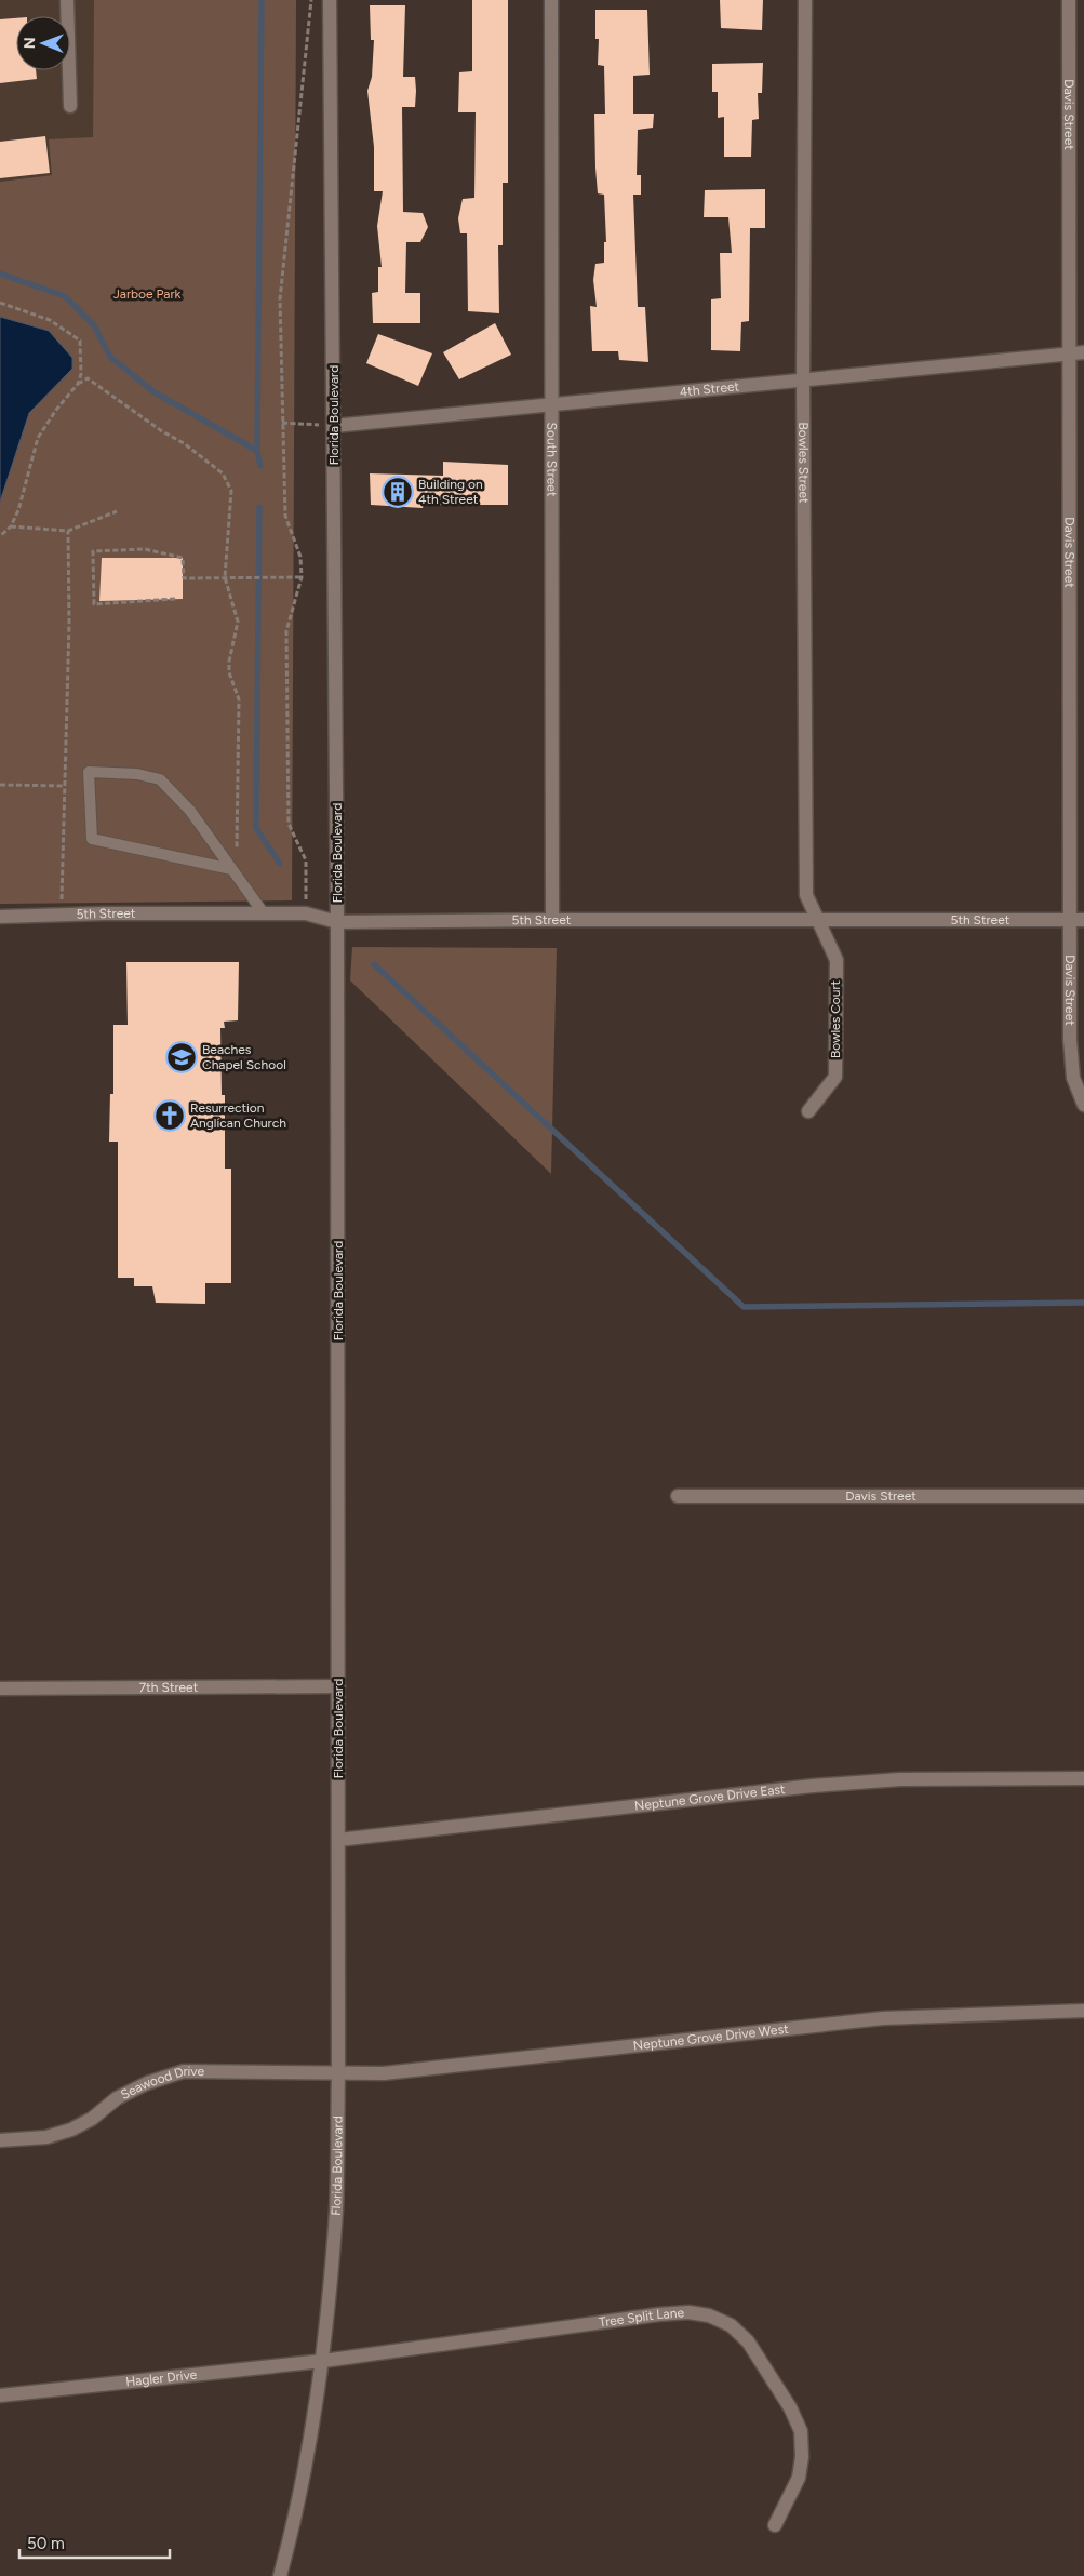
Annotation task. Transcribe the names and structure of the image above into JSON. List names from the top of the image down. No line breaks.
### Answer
{"streets":{"street":["Davis Street","4th Street","Florida Boulevard","South Street","Bowles Street","5th Street","Bowles Court","7th Street","Neptune Grove Drive East","Neptune Grove Drive West","Seawood Drive","Tree Split Lane","Hagler Drive"]},"crossings":[["Davis Street","4th Street"],["Davis Street","5th Street"],["4th Street","Florida Boulevard"],["4th Street","South Street"],["4th Street","Bowles Street"],["Florida Boulevard","5th Street"],["Florida Boulevard","7th Street"],["Florida Boulevard","Neptune Grove Drive East"],["Florida Boulevard","Neptune Grove Drive West"],["Florida Boulevard","Seawood Drive"],["Florida Boulevard","Tree Split Lane"],["Florida Boulevard","Hagler Drive"],["South Street","5th Street"],["Bowles Street","5th Street"],["Bowles Street","Bowles Court"],["5th Street","Bowles Court"],["Neptune Grove Drive West","Seawood Drive"],["Tree Split Lane","Hagler Drive"]],"parks":["Jarboe Park"],"places":{"building":["Building on 4th Street"],"school or university":["Beaches Chapel School"],"church":["Resurrection Anglican Church"]},"scale_bar":"50 m","north":"left"}
